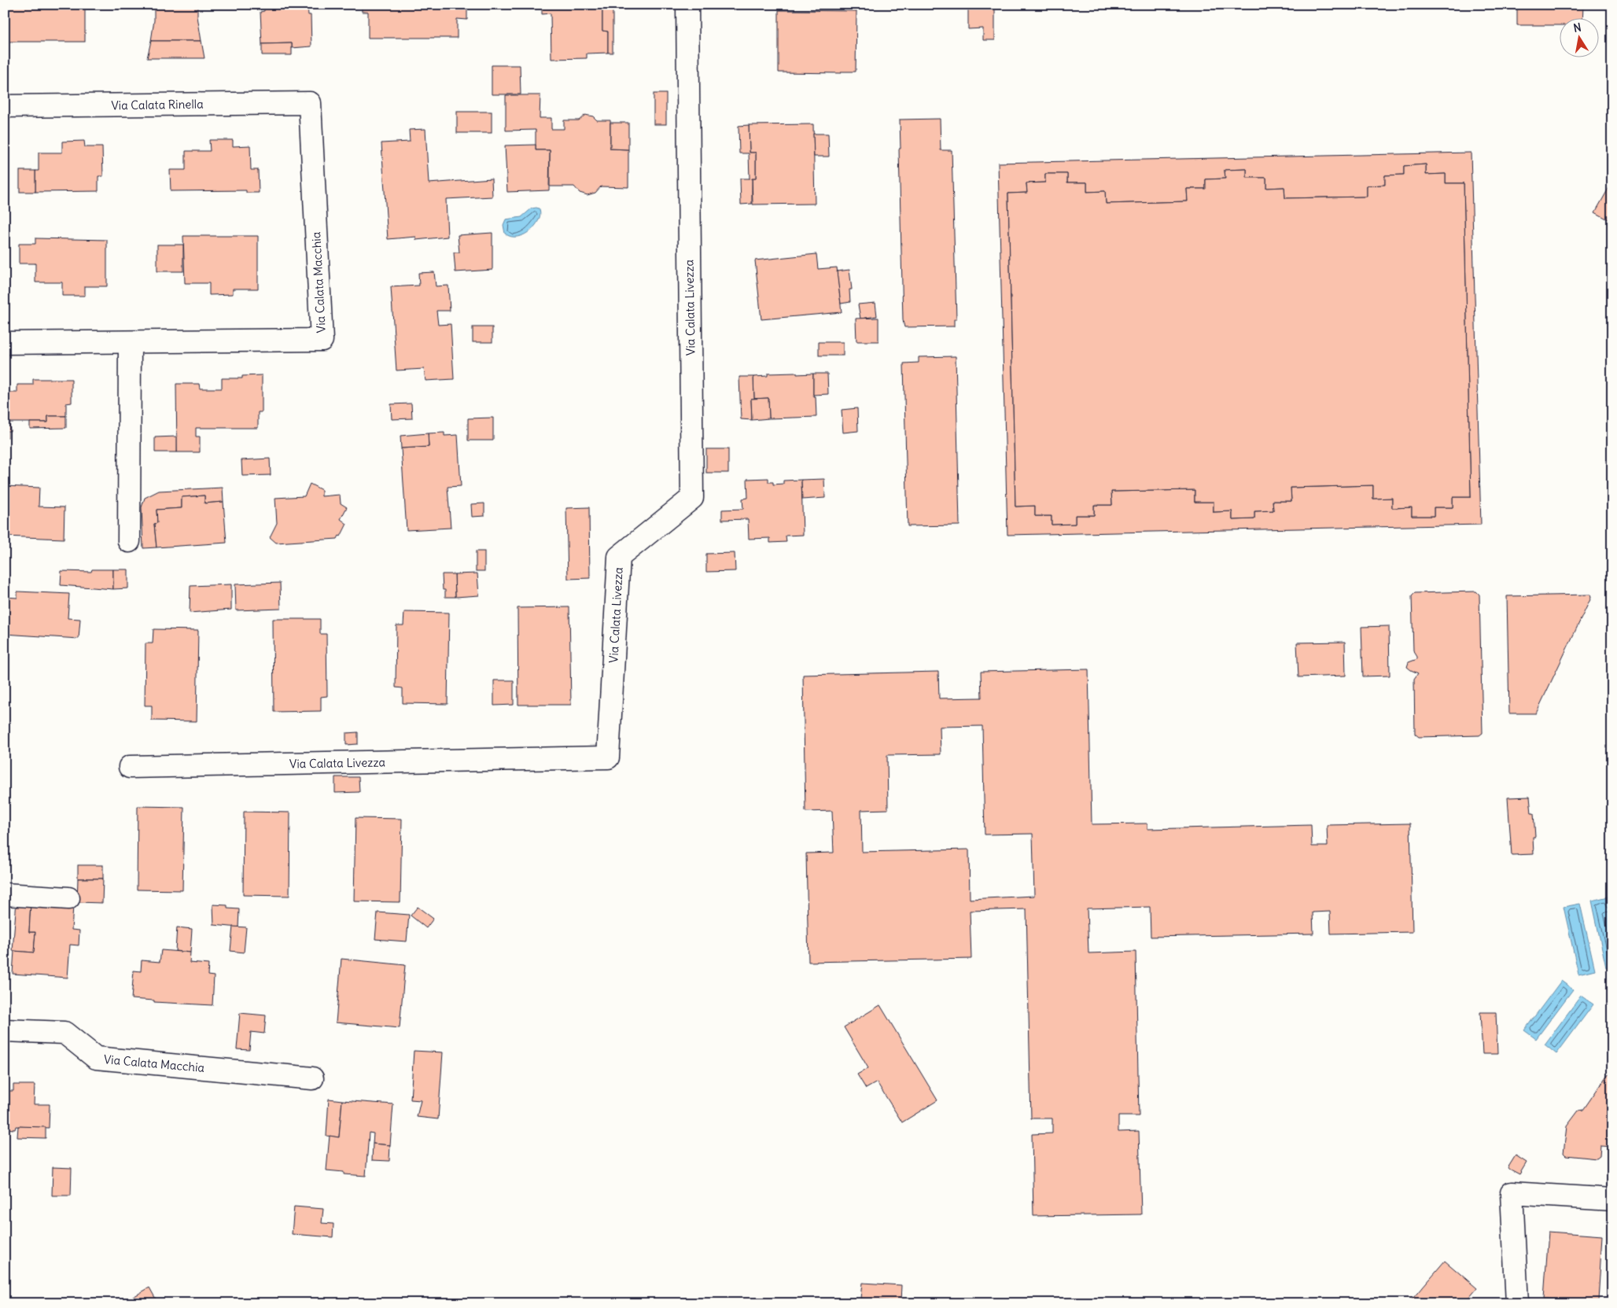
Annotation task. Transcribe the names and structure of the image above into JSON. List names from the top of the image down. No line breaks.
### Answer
{"streets":{"street":["Via Calata Rinella","Via Calata Macchia","Via Calata Livezza"]},"crossings":[["Via Calata Rinella","Via Calata Macchia"]],"north":"top"}
